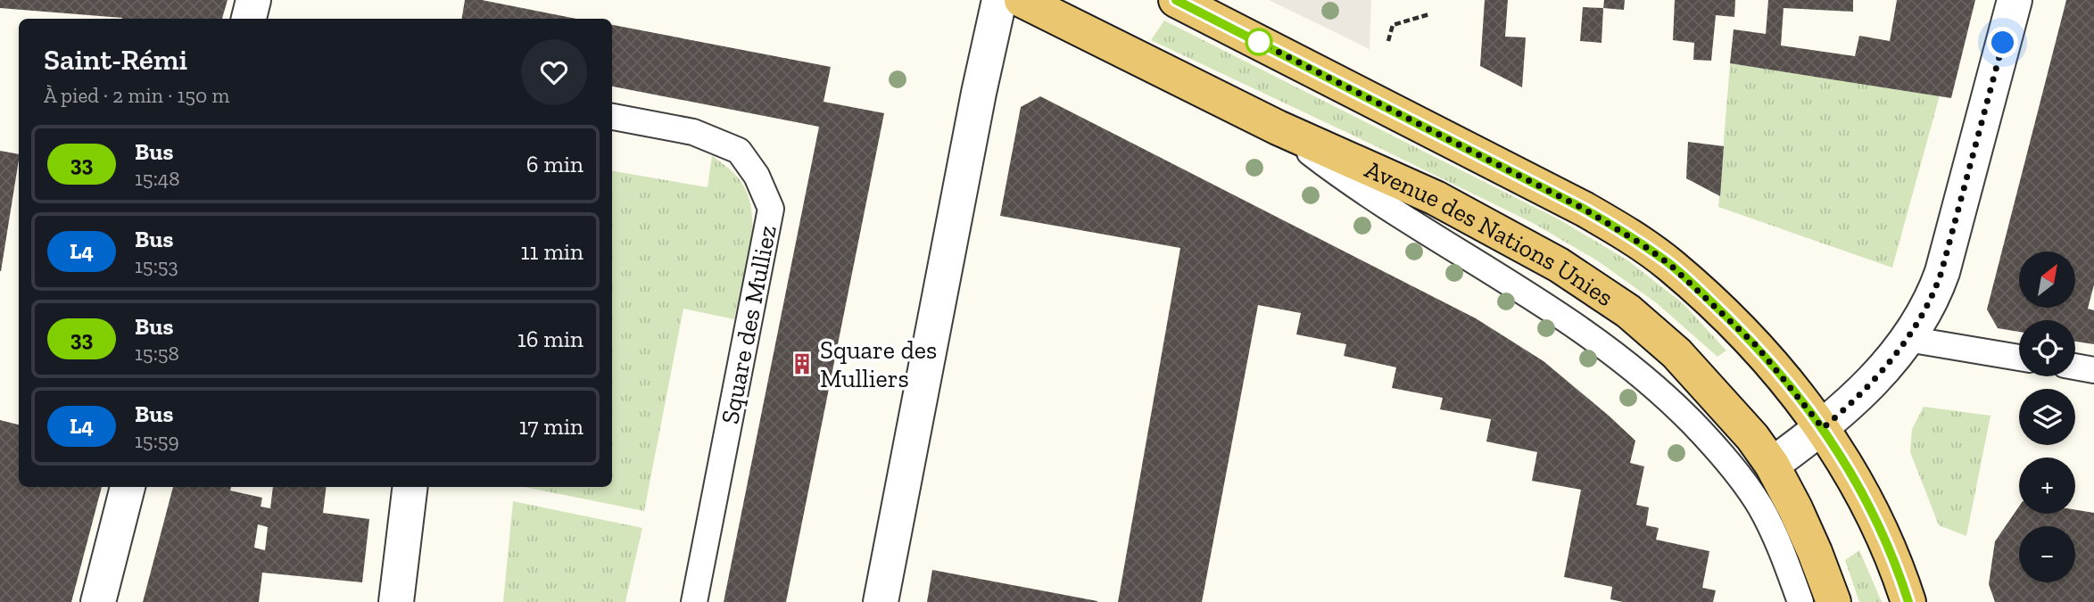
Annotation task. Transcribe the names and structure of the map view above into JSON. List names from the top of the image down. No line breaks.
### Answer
{"streets":{"main road":["Avenue des Nations Unies"],"lane":["Square des Mulliez"]},"places":{"building":["Square des Mulliers"]},"lines":["bus line 33"],"north":"top right","page":{"heading":["Saint-Rémi","À pied · 2 min · 150 m"],"list":[{"mark":"33","name":"Bus","note":"15:48","value":"6 min"},{"mark":"L4","name":"Bus","note":"15:53","value":"11 min"},{"mark":"33","name":"Bus","note":"15:58","value":"16 min"},{"mark":"L4","name":"Bus","note":"15:59","value":"17 min"}],"map_buttons":["+","−"]}}
